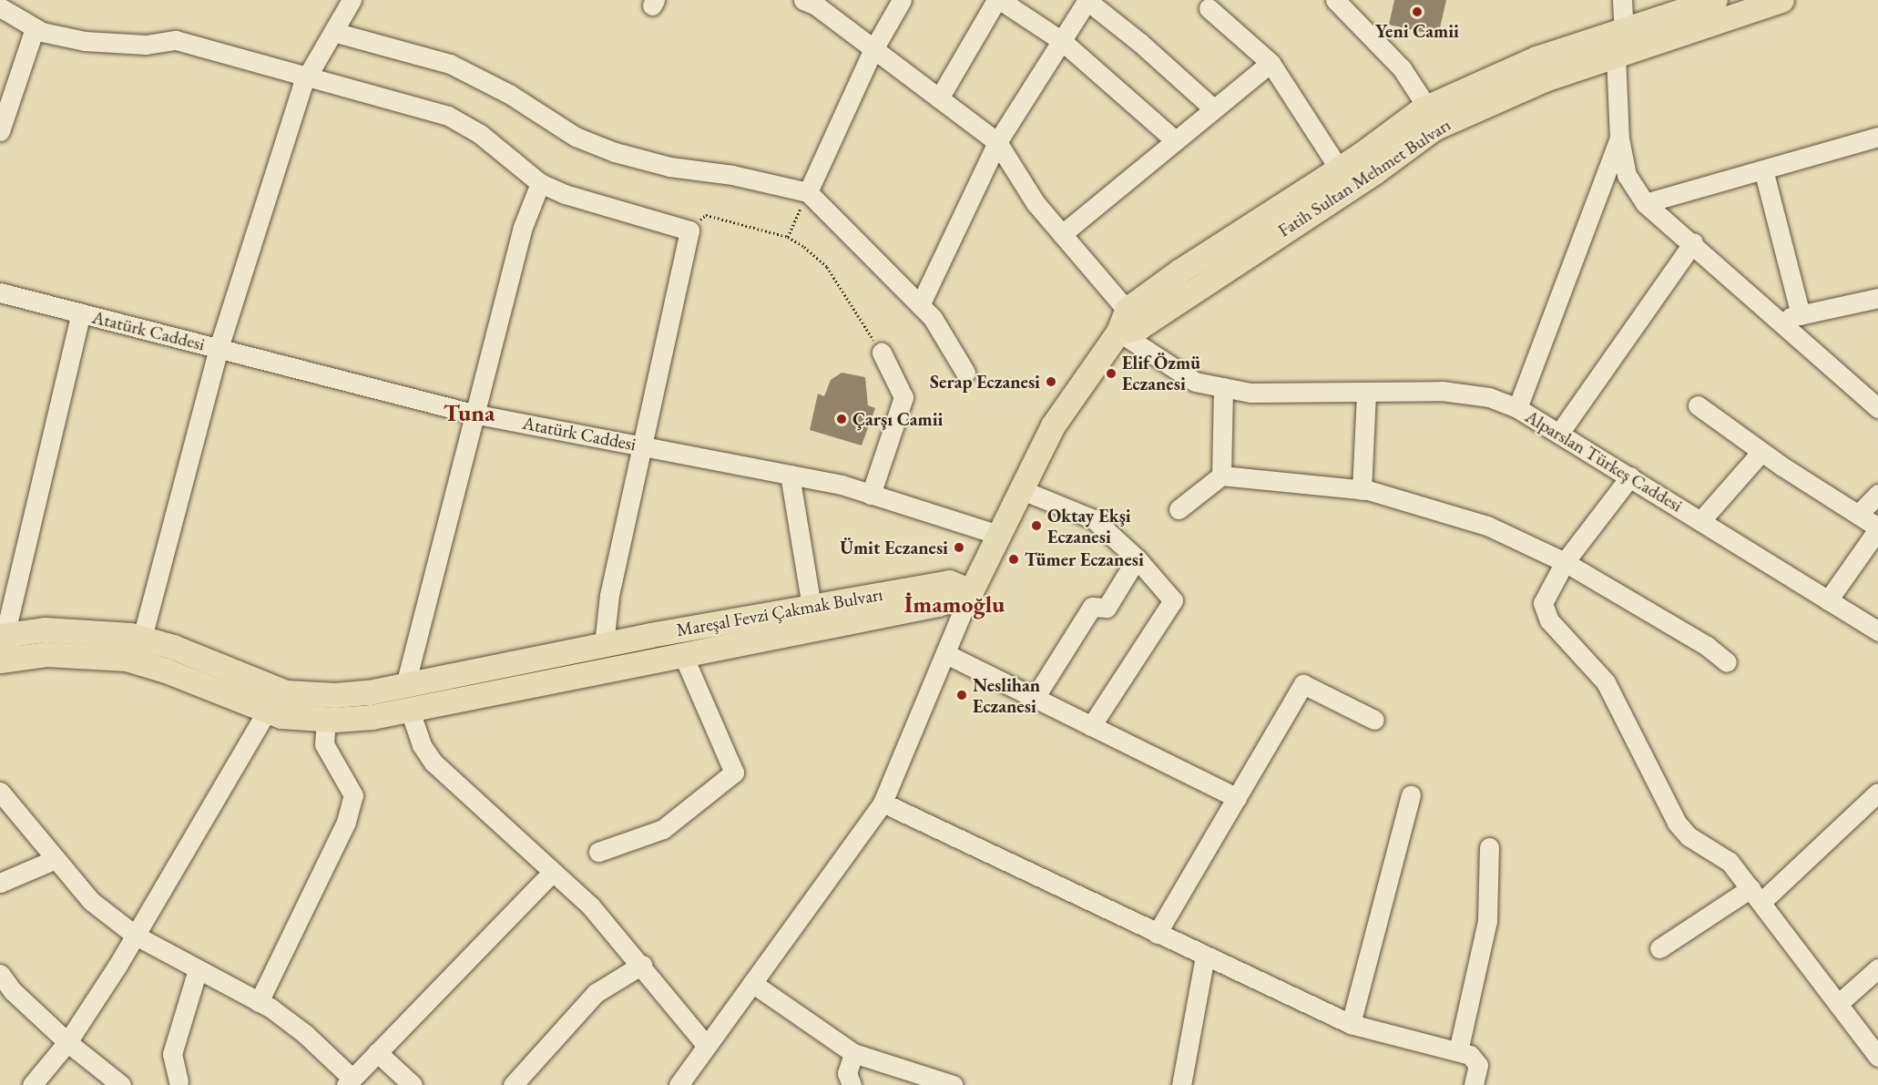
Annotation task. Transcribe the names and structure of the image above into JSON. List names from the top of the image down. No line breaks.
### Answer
{"streets":{"main road":["Fatih Sultan Mehmet Bulvarı","Mareşal Fevzi Çakmak Bulvarı"],"street":["Atatürk Caddesi","Alparslan Türkeş Caddesi"]},"crossings":[["Fatih Sultan Mehmet Bulvarı","Atatürk Caddesi"],["Fatih Sultan Mehmet Bulvarı","Alparslan Türkeş Caddesi"],["Fatih Sultan Mehmet Bulvarı","Mareşal Fevzi Çakmak Bulvarı"]],"districts":["Tuna","İmamoğlu"],"places":["Yeni Camii","Elif Özmü Eczanesi","Serap Eczanesi","Çarşı Camii","Oktay Ekşi Eczanesi","Ümit Eczanesi","Tümer Eczanesi","Neslihan Eczanesi"]}
